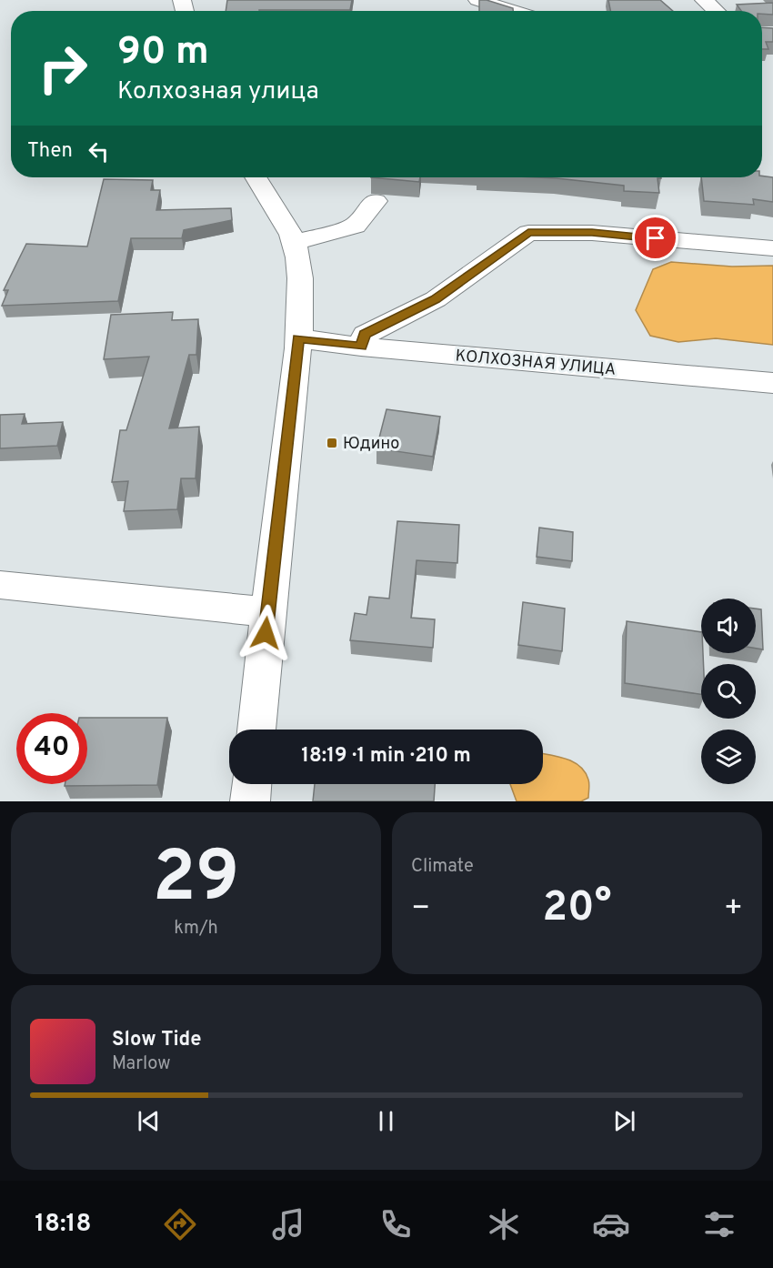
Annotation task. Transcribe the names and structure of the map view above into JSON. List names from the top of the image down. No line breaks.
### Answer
{"streets":{"street":["КОЛХОЗНАЯ УЛИЦА"]},"places":{"transit":["Юдино"]},"page":{"turn":["90 m","Колхозная улица"],"then":"Then","limit":"40","trip":"18:19 · 1 min · 210 m","tile":[["29","km/h"],"Climate"],"heat":["−","20°","+"],"song":["Slow Tide","Marlow"],"tabs":"18:18"}}
